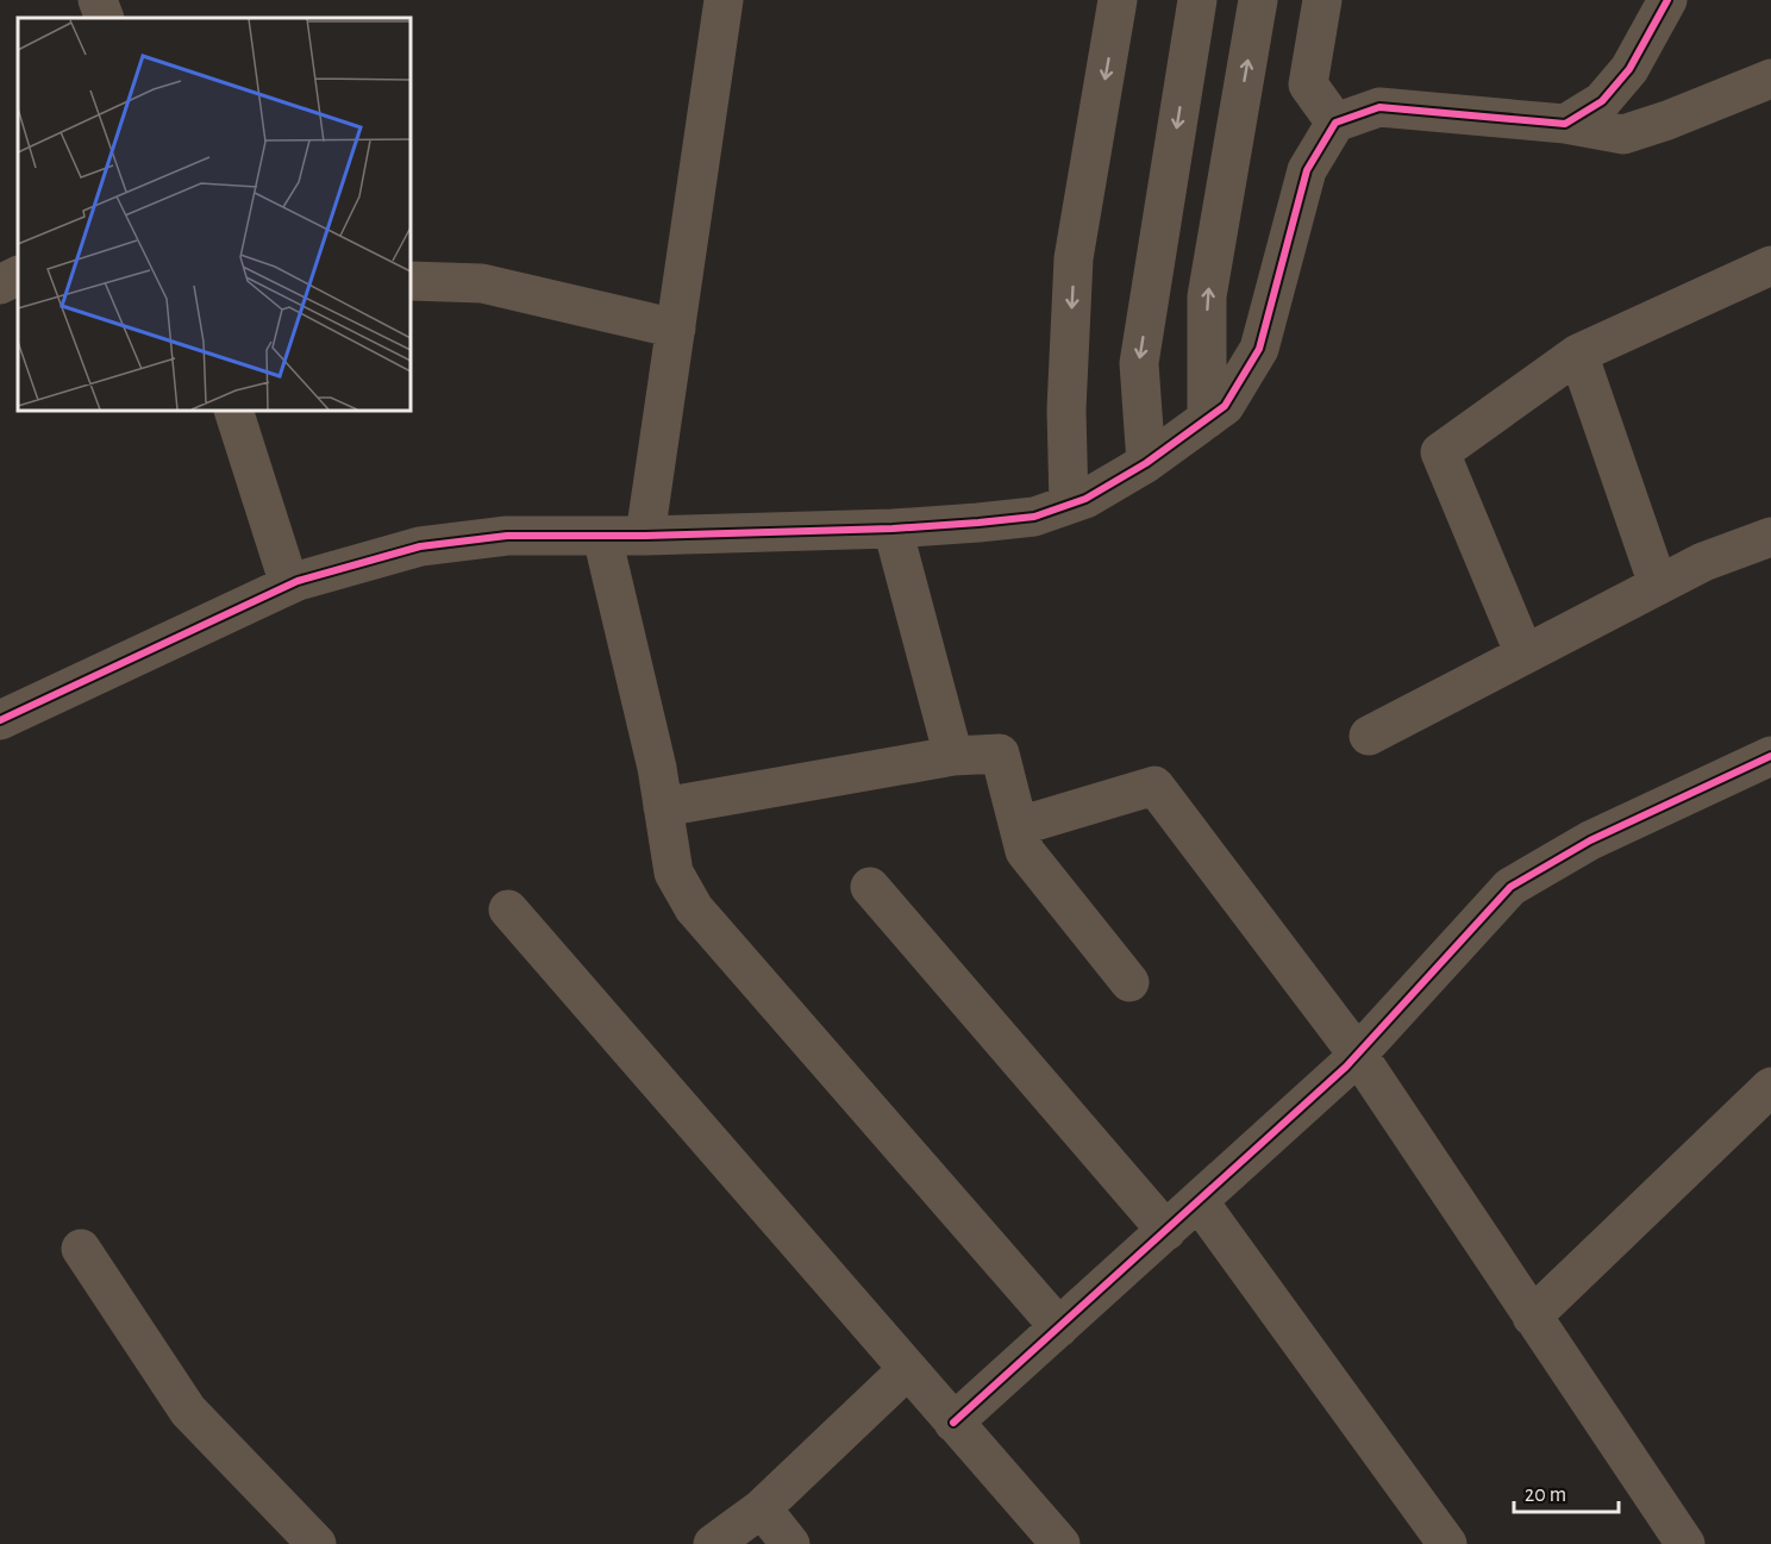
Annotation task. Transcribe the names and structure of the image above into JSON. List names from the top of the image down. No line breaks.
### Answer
{"scale_bar":"20 m"}
